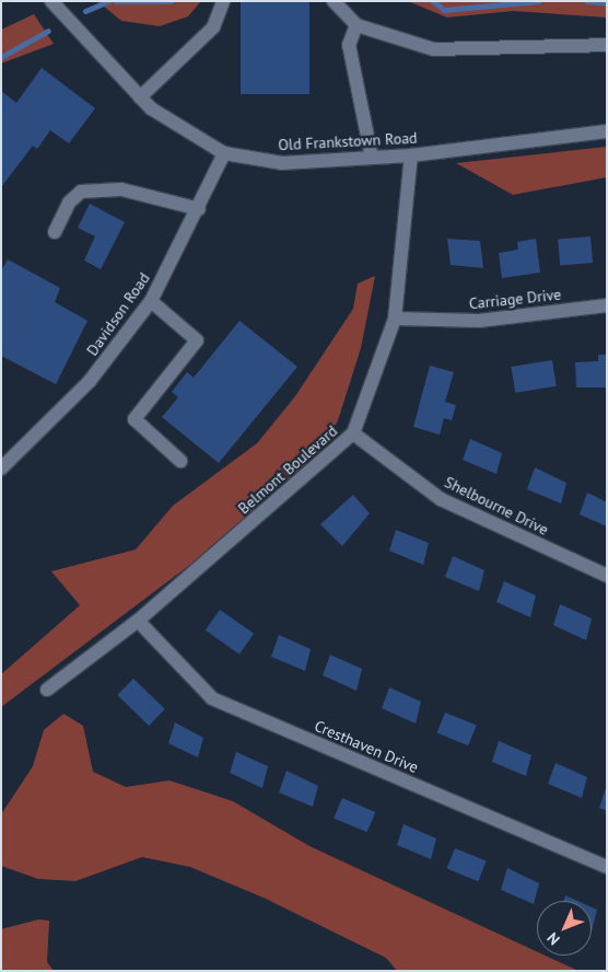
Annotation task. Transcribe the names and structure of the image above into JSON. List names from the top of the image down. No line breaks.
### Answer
{"streets":{"street":["Old Frankstown Road","Carriage Drive","Davidson Road","Belmont Boulevard","Shelbourne Drive","Cresthaven Drive"]},"crossings":[["Old Frankstown Road","Davidson Road"],["Old Frankstown Road","Belmont Boulevard"],["Carriage Drive","Belmont Boulevard"],["Belmont Boulevard","Shelbourne Drive"],["Belmont Boulevard","Cresthaven Drive"]],"north":"bottom left"}
